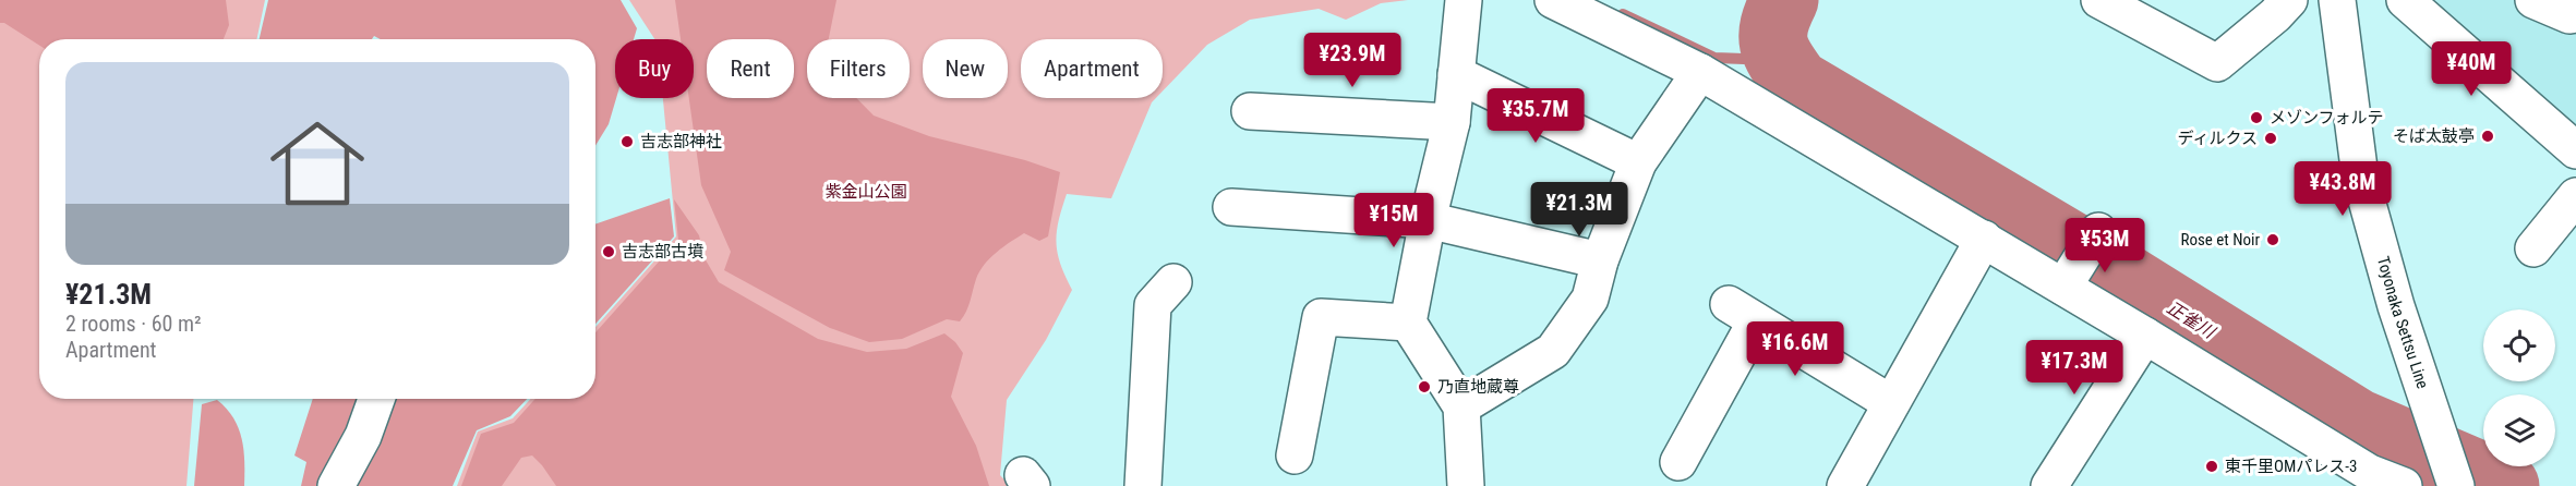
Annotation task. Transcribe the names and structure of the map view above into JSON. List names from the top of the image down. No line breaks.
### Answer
{"streets":{"street":["Toyonaka Settsu Line"]},"water":["正雀川"],"parks":["紫金山公園"],"places":["メゾンフォルテ","そば太鼓亭","ディルクス","吉志部神社","Rose et Noir","吉志部古墳","乃直地蔵尊","東千里OMパレス-3"],"page":{"price":["¥23.9M","¥40M","¥35.7M","¥43.8M","¥21.3M","¥15M","¥53M","¥16.6M","¥17.3M"],"chip":["Buy","Rent","Filters","New","Apartment"],"list":[{"name":"¥21.3M","note":"2 rooms · 60 m² · Apartment"}]}}
